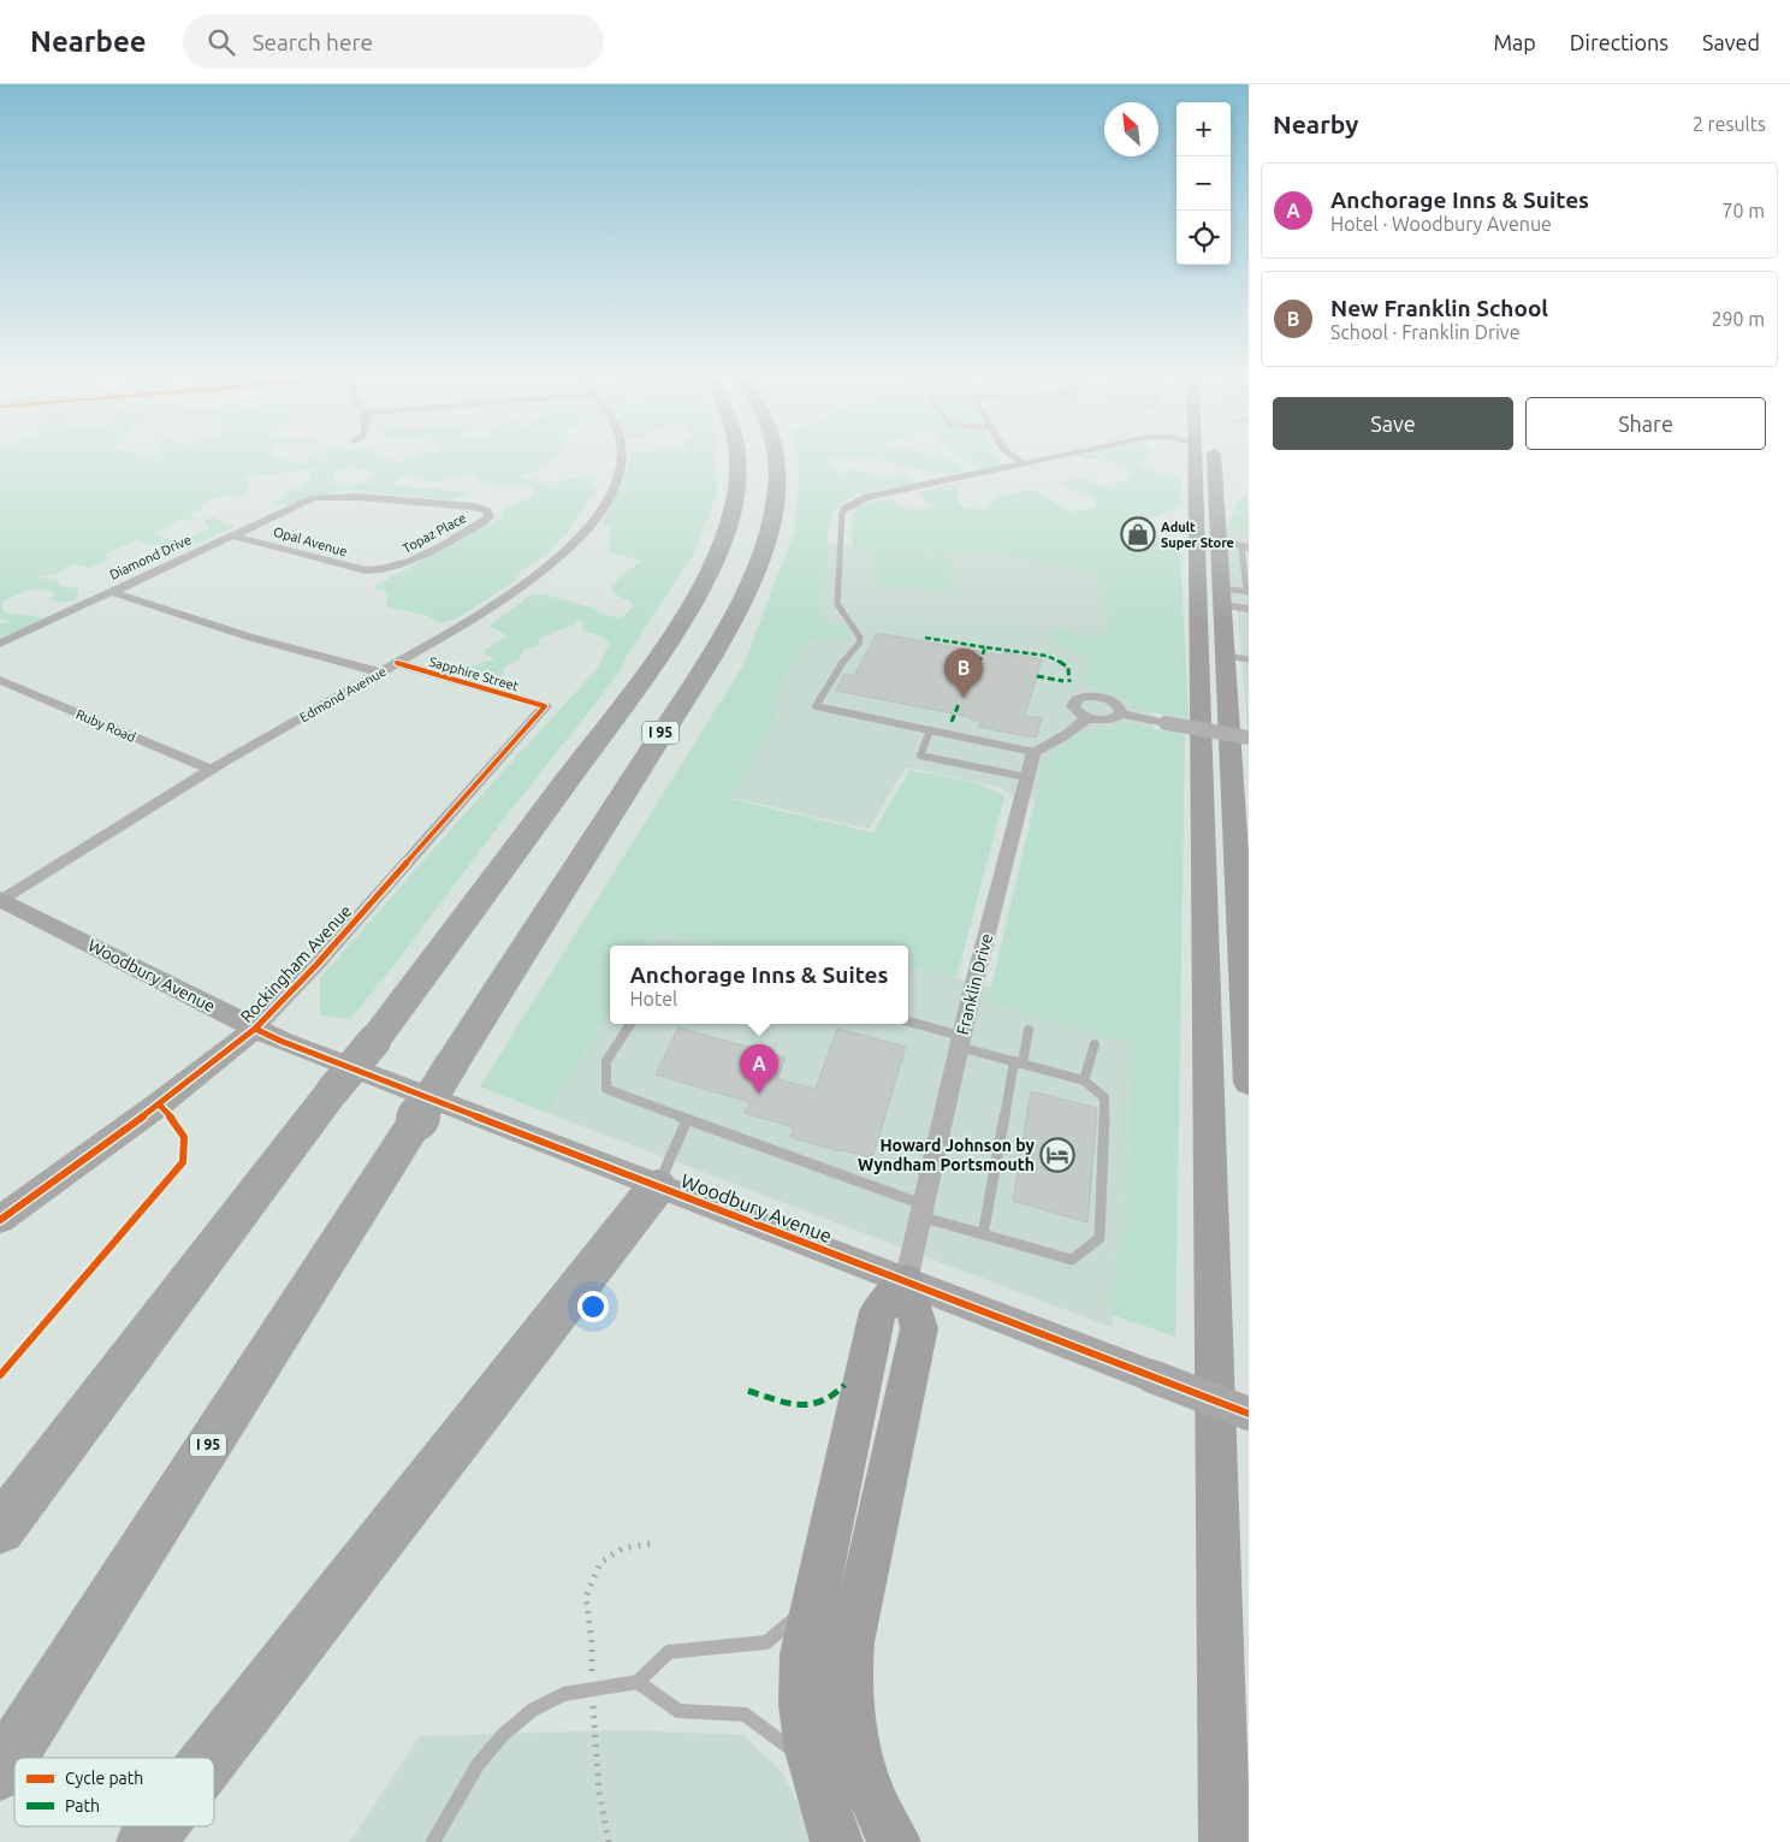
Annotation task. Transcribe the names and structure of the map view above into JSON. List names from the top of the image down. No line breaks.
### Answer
{"streets":{"highway":["I 95"],"street":["Topaz Place","Opal Avenue","Diamond Drive","Sapphire Street","Edmond Avenue","Ruby Road","Rockingham Avenue","Woodbury Avenue","Franklin Drive"]},"crossings":[["Topaz Place","Opal Avenue"],["Topaz Place","Diamond Drive"],["Opal Avenue","Diamond Drive"],["Sapphire Street","Edmond Avenue"],["Sapphire Street","Rockingham Avenue"],["Edmond Avenue","Ruby Road"],["Edmond Avenue","Woodbury Avenue"],["Rockingham Avenue","Woodbury Avenue"],["Woodbury Avenue","Franklin Drive"]],"places":{"shop":["Adult Super Store"],"hotel":["Howard Johnson by Wyndham Portsmouth"]},"legend":["Cycle path","Path"],"north":"top left","page":{"header":"Nearbee","search":"Search here","nav":["Map","Directions","Saved"],"heading":["Nearby","2 results"],"map_buttons":["+","−"],"list":[{"mark":"A","name":"Anchorage Inns & Suites","note":"Hotel · Woodbury Avenue","value":"70 m"},{"mark":"B","name":"New Franklin School","note":"School · Franklin Drive","value":"290 m"}],"buttons":["Save","Share"],"pins":["B","A"],"popup":["Anchorage Inns & Suites","Hotel"]}}
